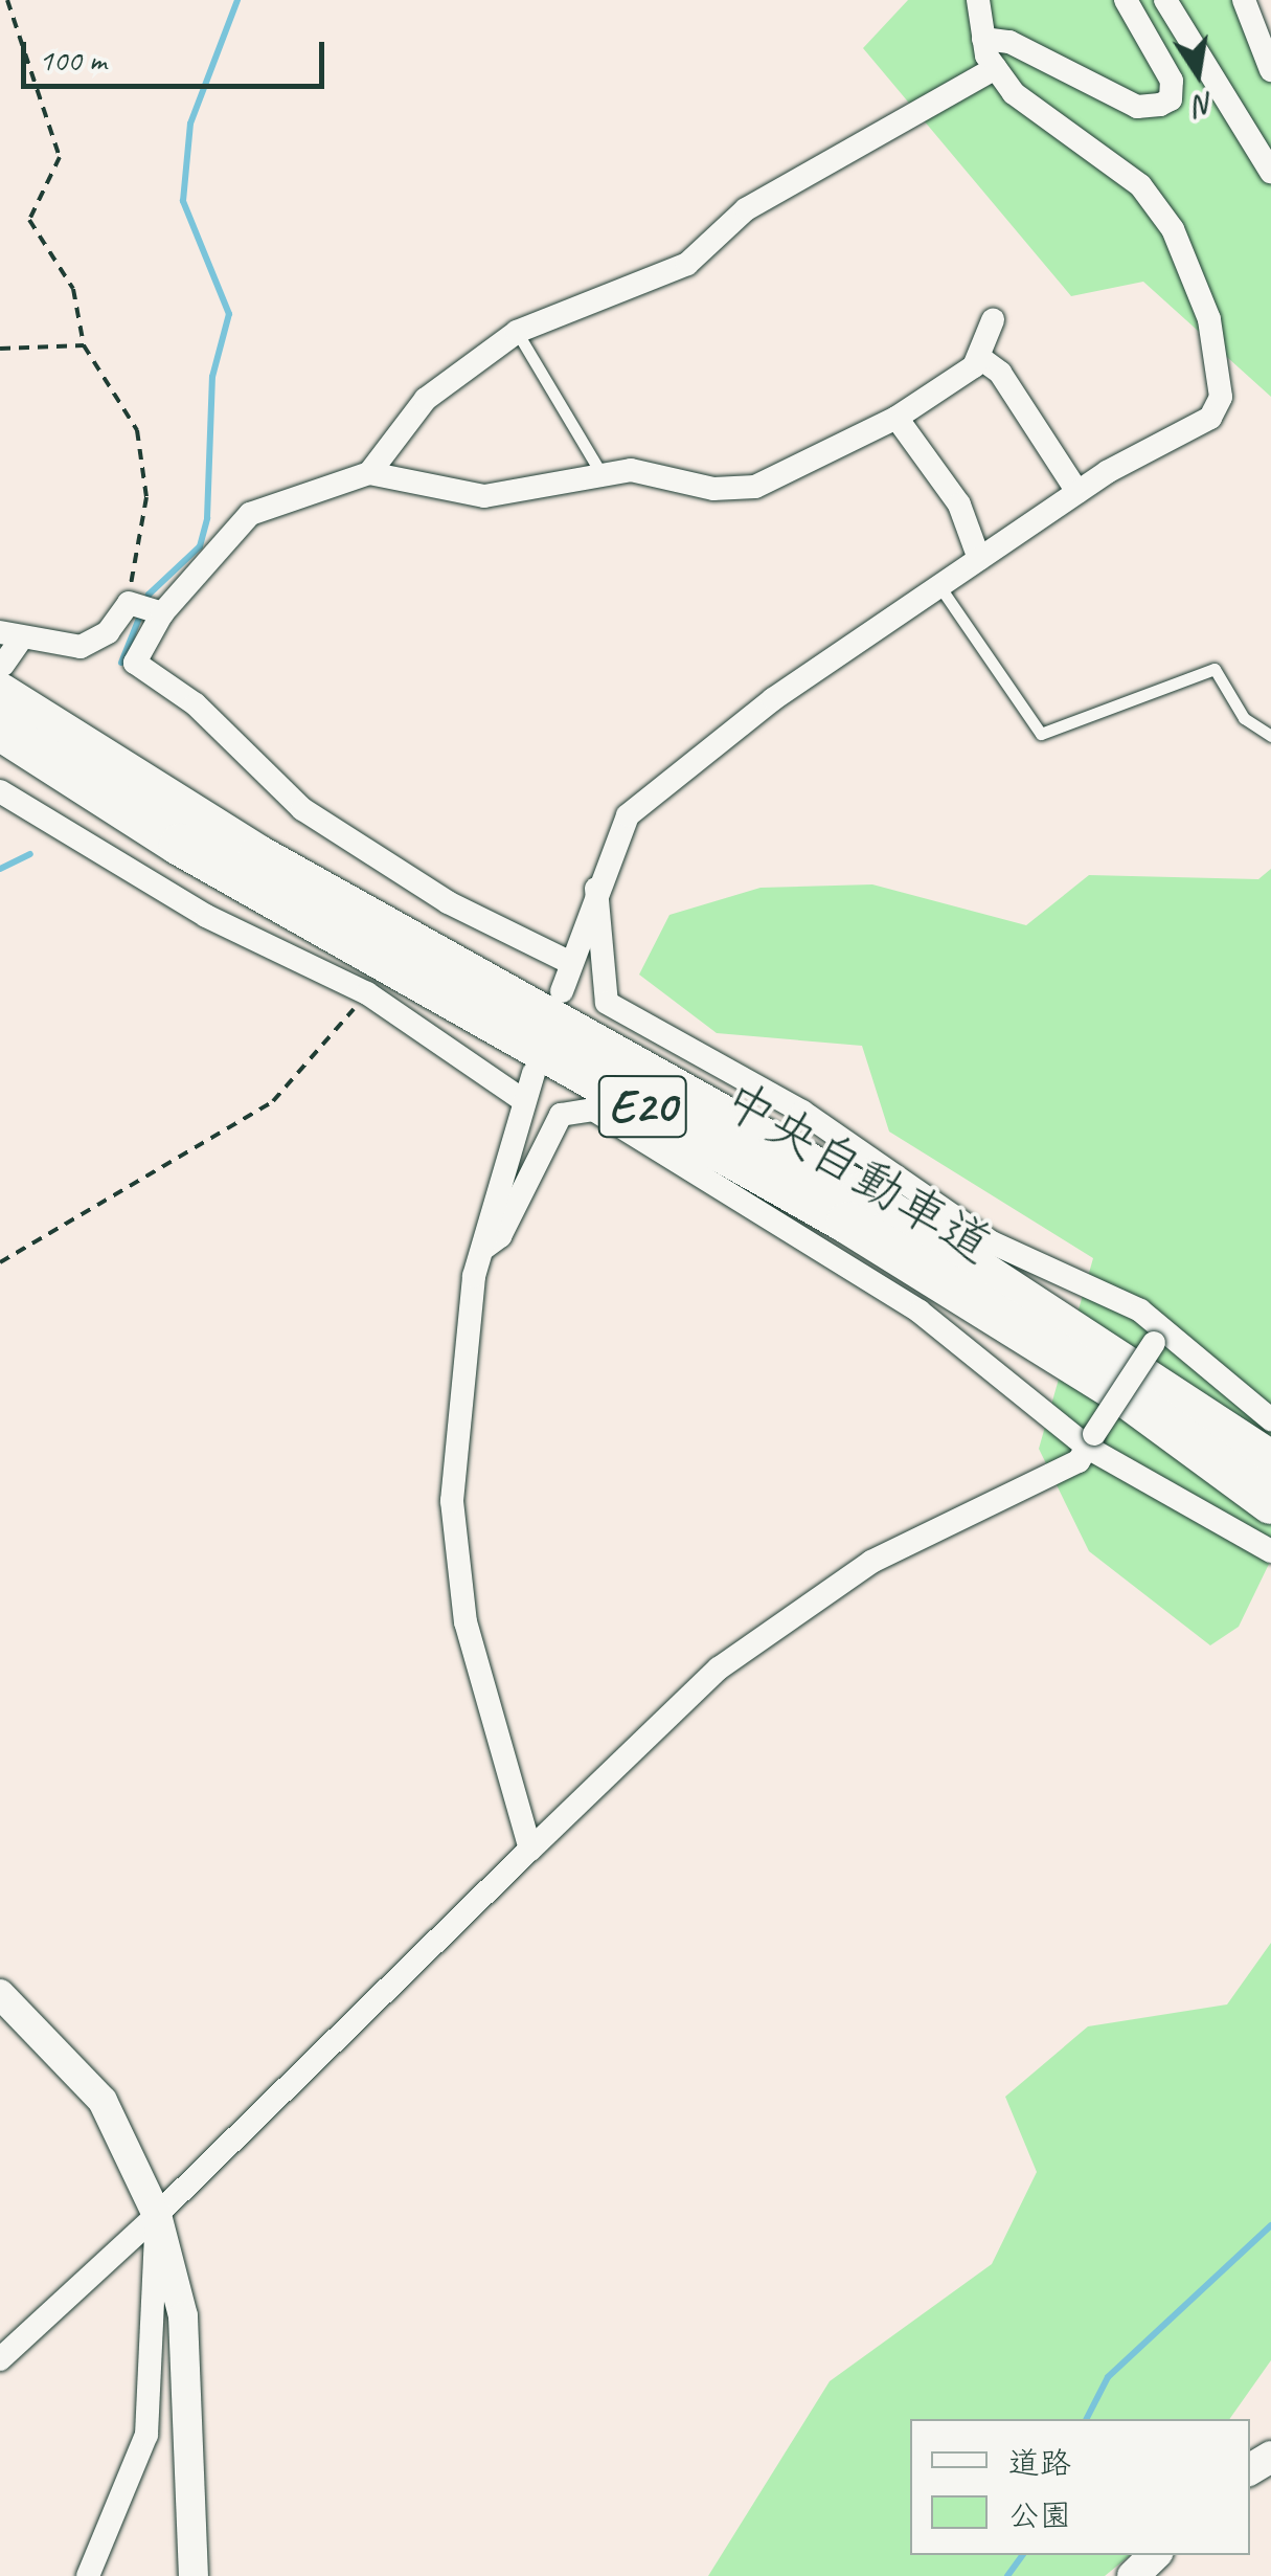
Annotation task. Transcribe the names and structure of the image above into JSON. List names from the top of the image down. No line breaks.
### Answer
{"streets":{"highway":["E20","中央自動車道"]},"legend":["道路","公園"],"scale_bar":"100 m","north":"bottom"}
